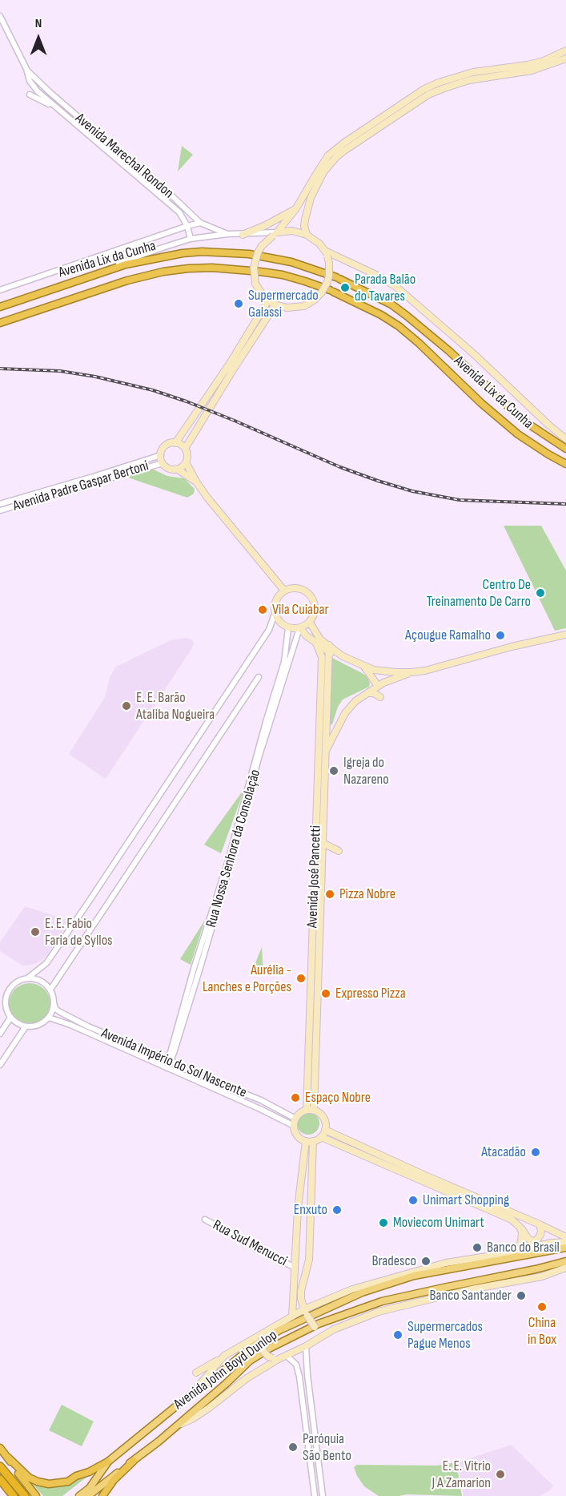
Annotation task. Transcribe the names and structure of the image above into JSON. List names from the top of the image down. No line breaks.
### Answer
{"streets":{"highway":["Avenida Lix da Cunha"],"main road":["Avenida José Pancetti","Avenida John Boyd Dunlop"],"street":["Avenida Marechal Rondon","Avenida Padre Gaspar Bertoni","Rua Nossa Senhora da Consolação","Avenida Império do Sol Nascente","Rua Sud Menucci"]},"crossings":[["Rua Nossa Senhora da Consolação","Avenida Império do Sol Nascente"],["Avenida José Pancetti","Avenida Império do Sol Nascente"]],"places":["Parada Balão do Tavares","Supermercado Galassi","Centro De Treinamento De Carro","Vila Cuiabar","Açougue Ramalho","E. E. Barão Ataliba Nogueira","Igreja do Nazareno","Pizza Nobre","E. E. Fabio Faria de Syllos","Aurélia - Lanches e Porções","Expresso Pizza","Espaço Nobre","Atacadão","Unimart Shopping","Enxuto","Moviecom Unimart","Banco do Brasil","Bradesco","Banco Santander","China in Box","Supermercados Pague Menos","Paróquia São Bento","E. E. Vitrio J A Zamarion"],"north":"top"}
